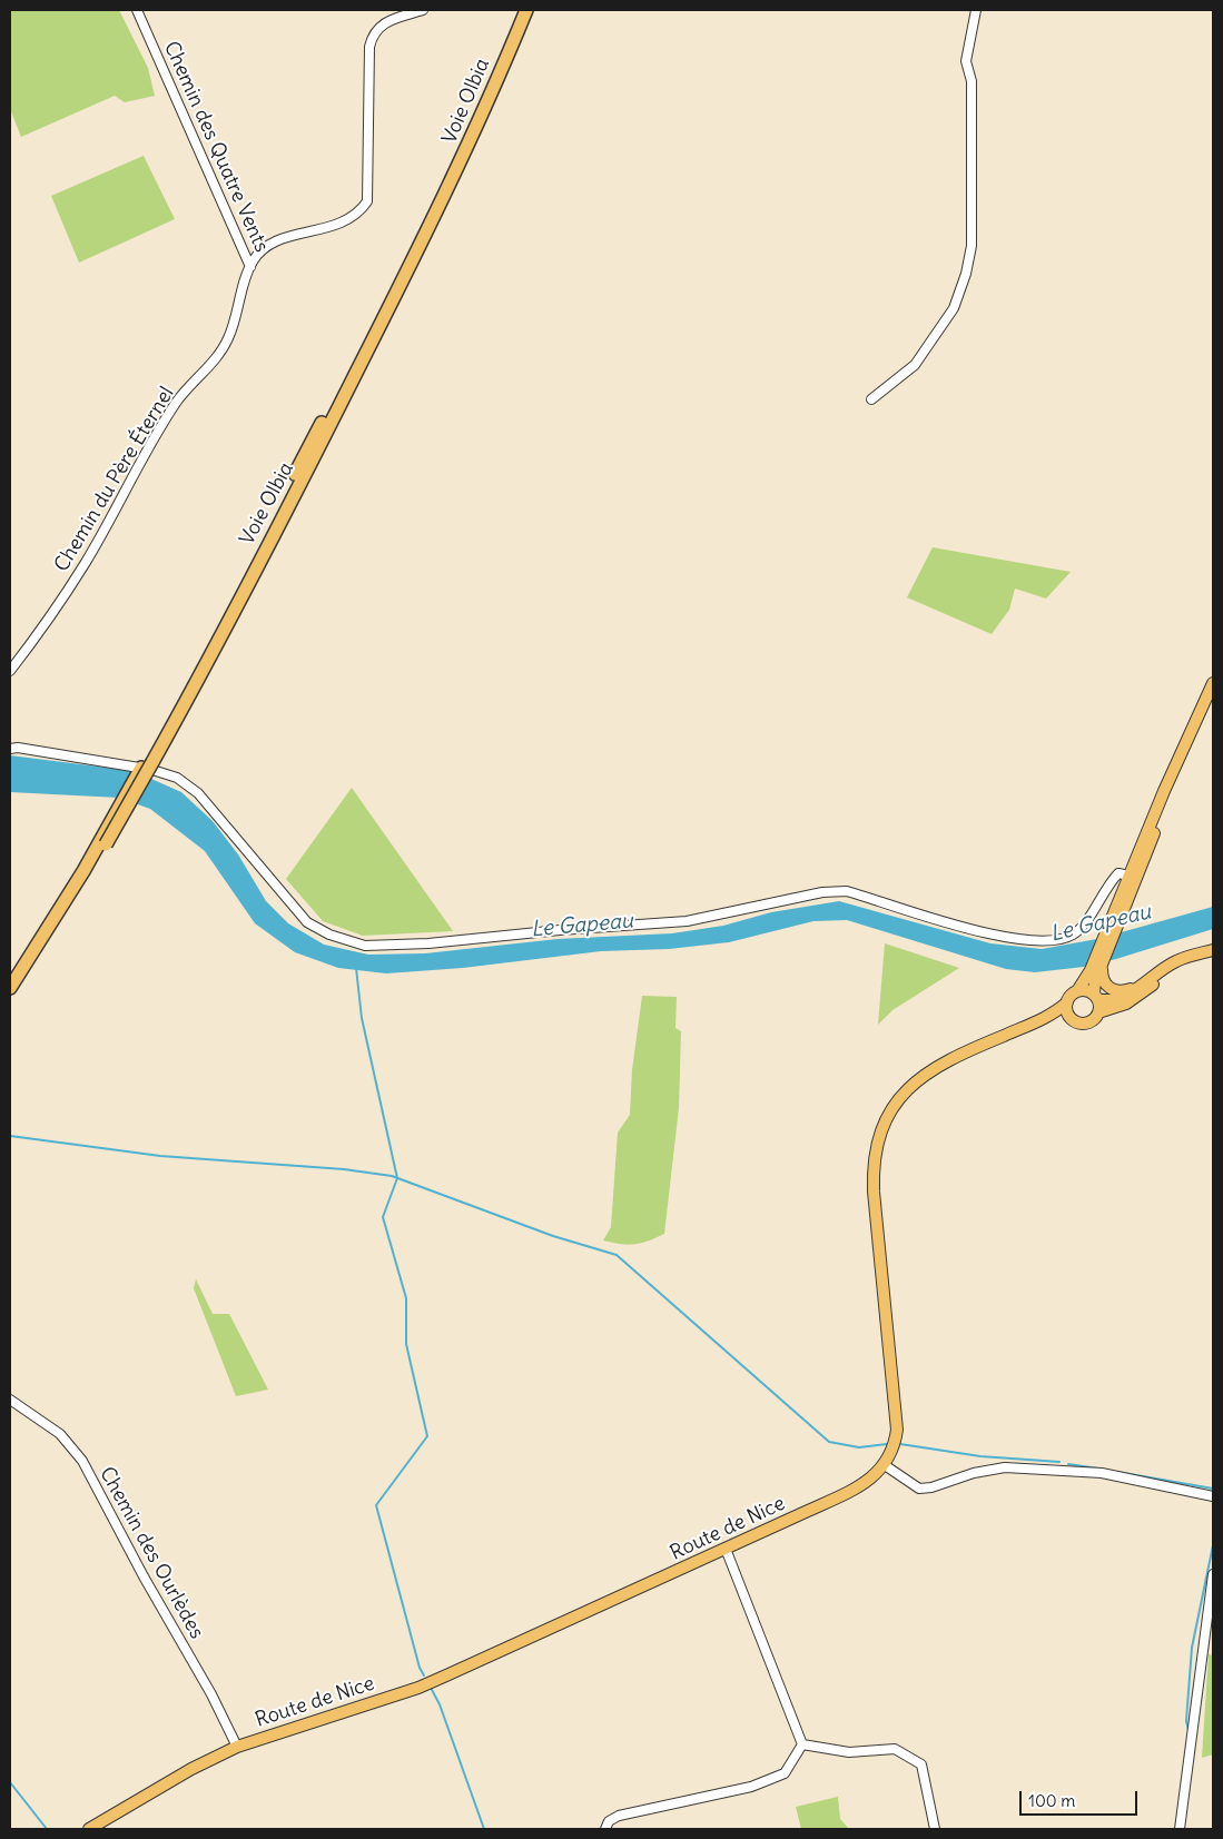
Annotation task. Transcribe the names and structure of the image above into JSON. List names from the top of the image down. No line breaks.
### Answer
{"streets":{"highway":["Voie Olbia"],"main road":["Route de Nice"],"street":["Chemin des Quatre Vents","Chemin du Père Éternel","Chemin des Ourlèdes"]},"crossings":[["Chemin des Quatre Vents","Chemin du Père Éternel"],["Route de Nice","Chemin des Ourlèdes"]],"water":["Le Gapeau"],"scale_bar":"100 m"}
